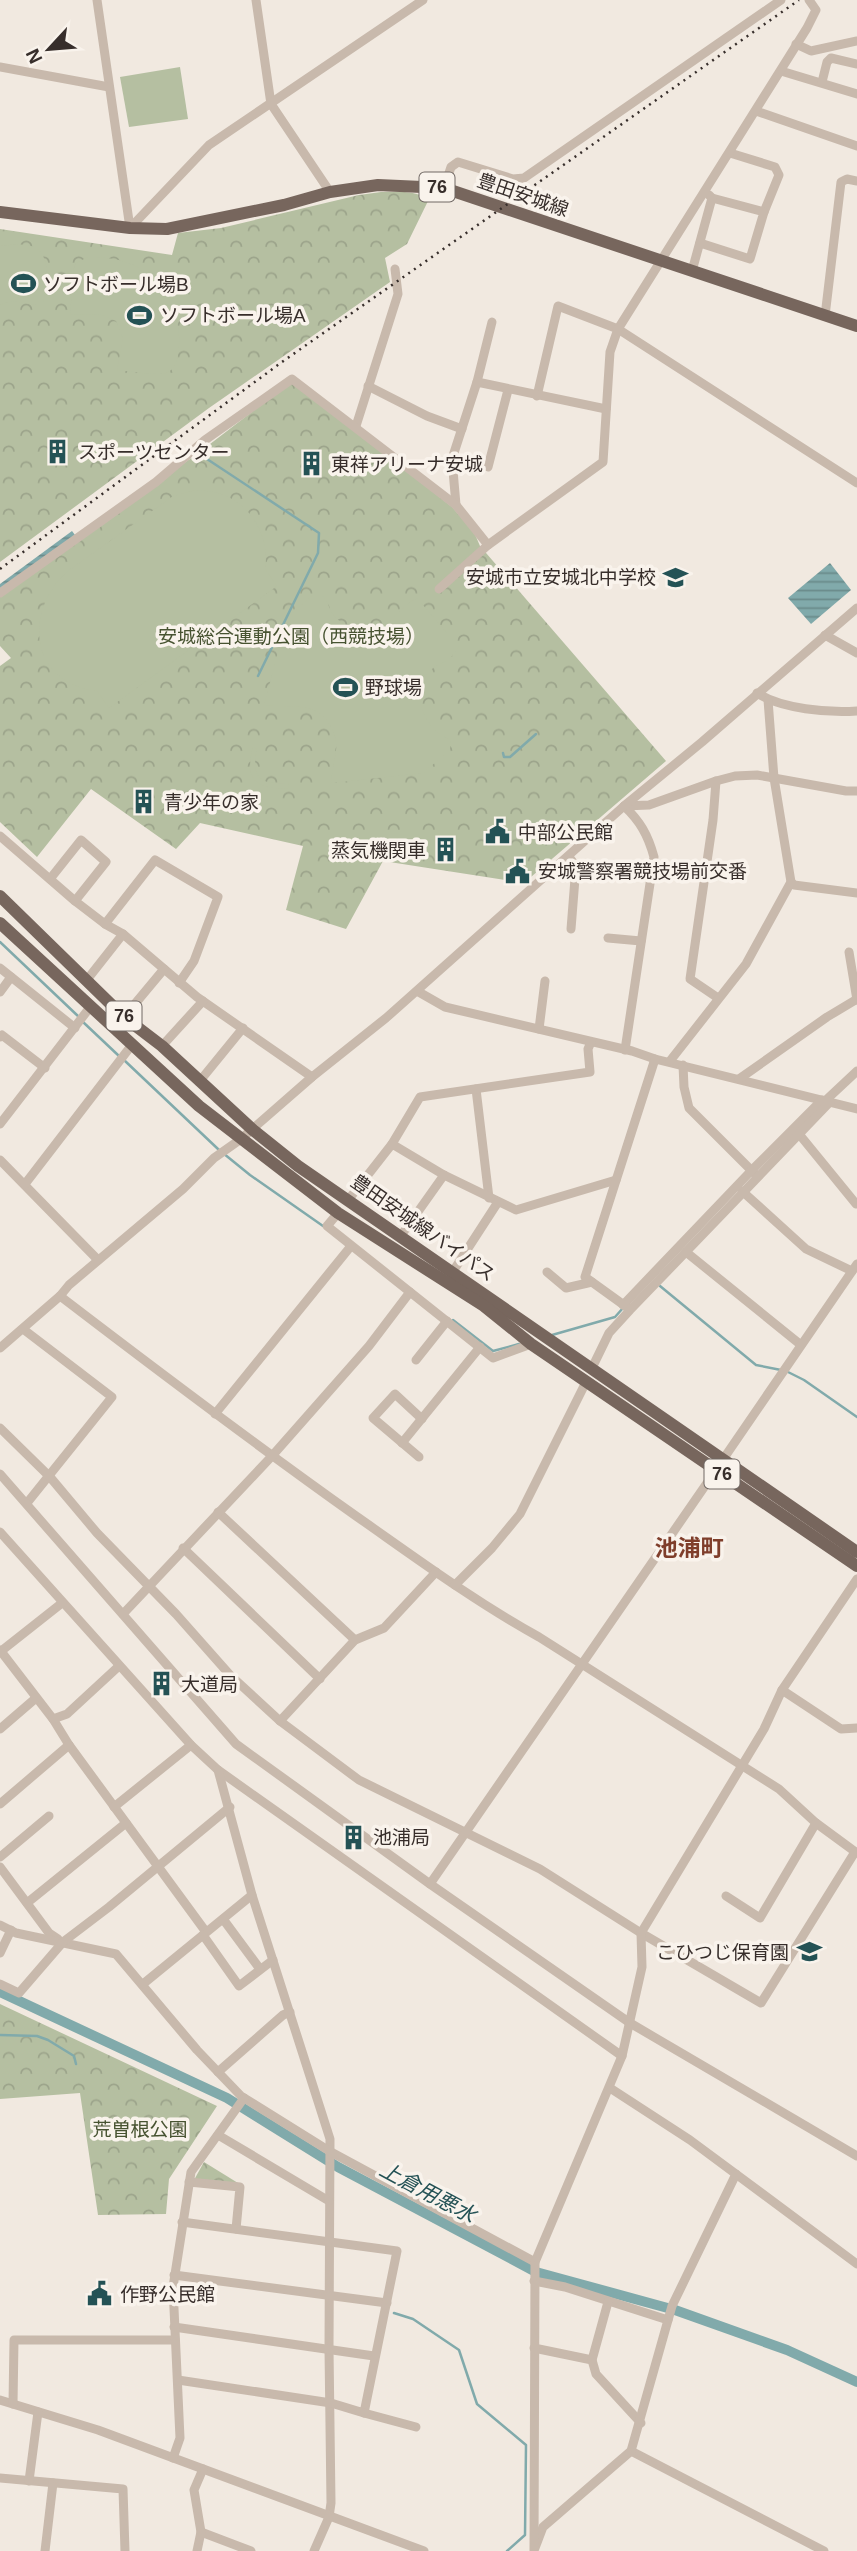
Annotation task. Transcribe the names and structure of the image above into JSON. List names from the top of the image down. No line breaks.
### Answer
{"streets":{"main road":["76","豊田安城線","豊田安城線バイパス"]},"districts":["池浦町"],"water":["上倉用悪水"],"parks":["安城総合運動公園（西競技場）","荒曽根公園"],"places":{"sports":["ソフトボール場B","ソフトボール場A","野球場"],"building":["スポーツセンター","東祥アリーナ安城","青少年の家","蒸気機関車","大道局","池浦局"],"school or university":["安城市立安城北中学校","こひつじ保育園"],"public building":["中部公民館","安城警察署競技場前交番","作野公民館"]},"north":"bottom left"}
